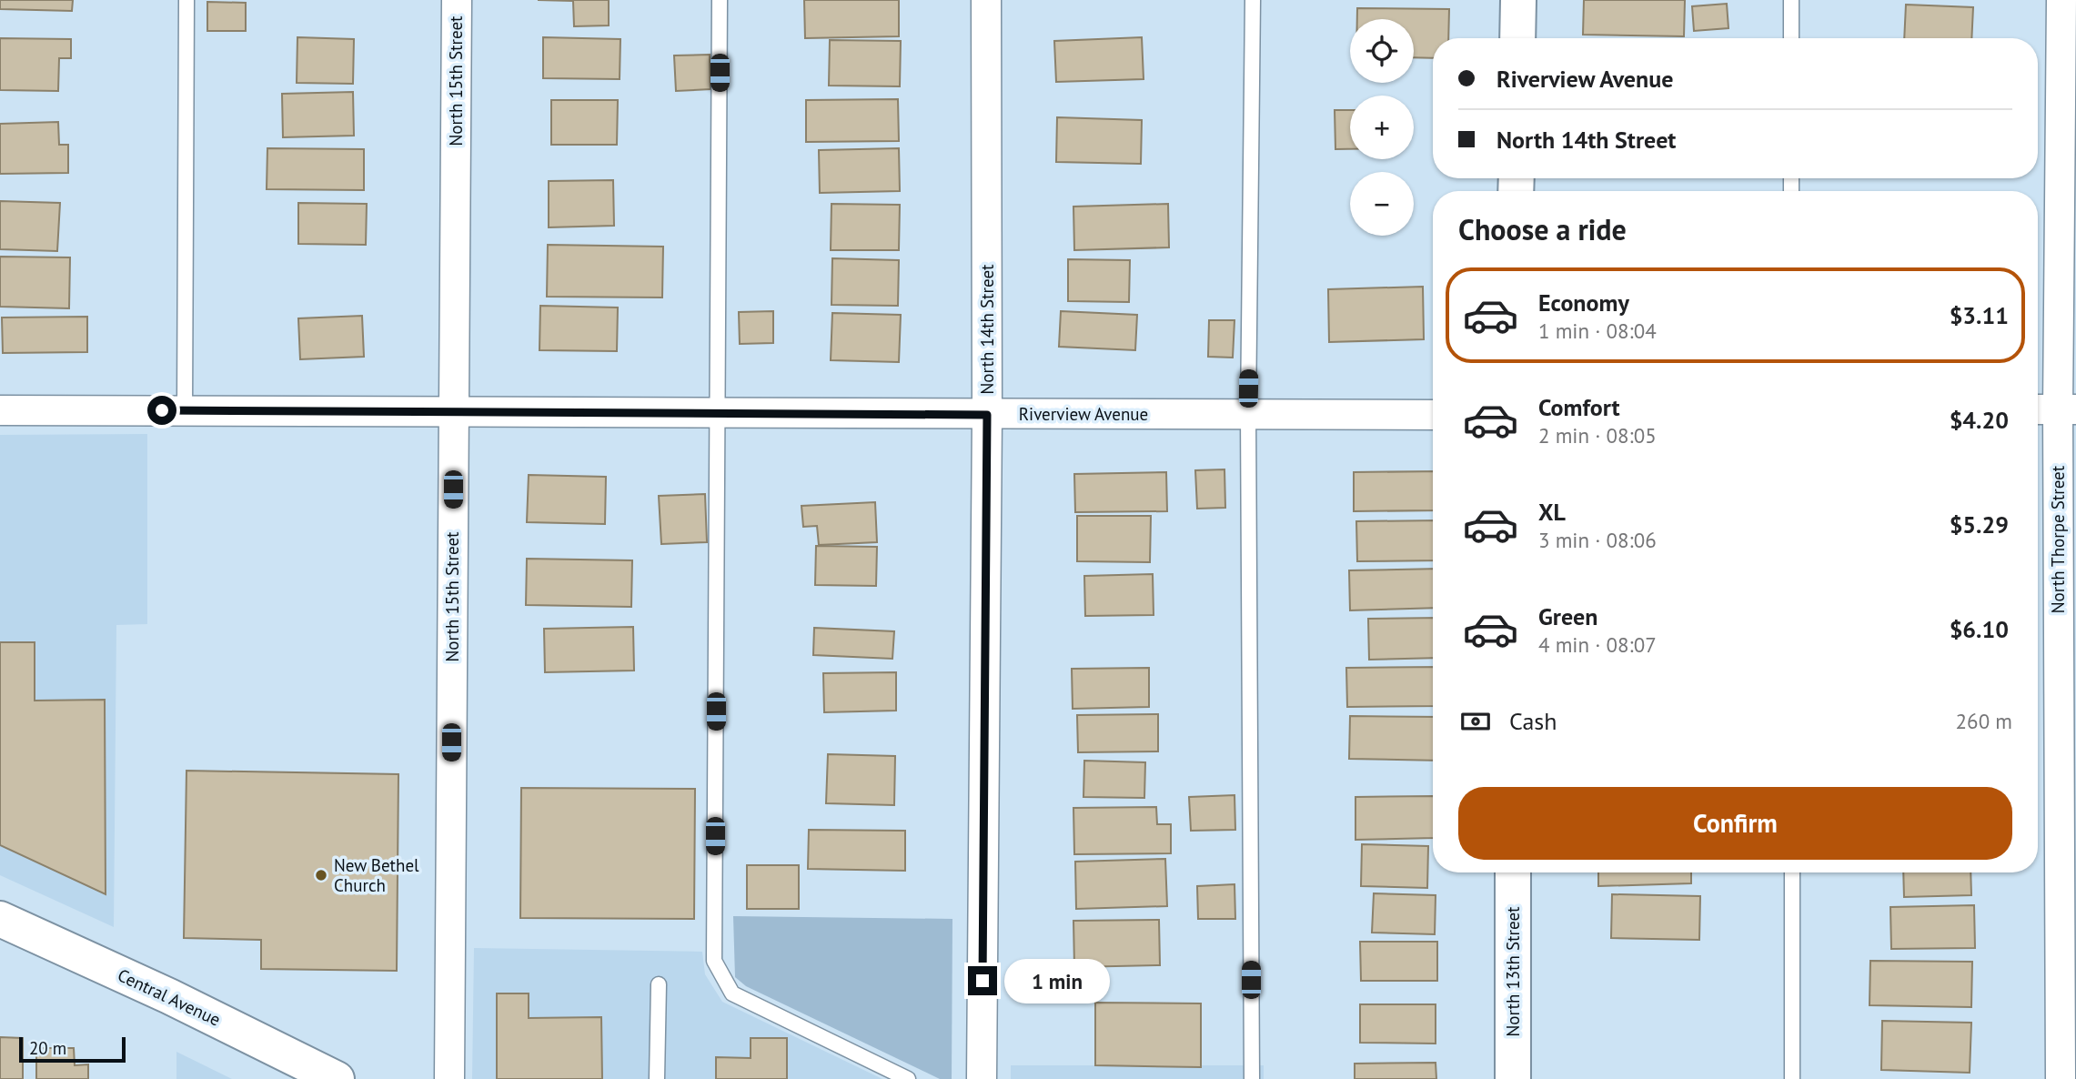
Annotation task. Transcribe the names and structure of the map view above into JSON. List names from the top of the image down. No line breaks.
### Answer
{"streets":{"main road":["North 13th Street","Central Avenue"],"street":["North 15th Street","North 14th Street","Riverview Avenue","North Thorpe Street"]},"crossings":[["North 15th Street","Riverview Avenue"],["North 14th Street","Riverview Avenue"]],"places":["New Bethel Church"],"scale_bar":"20 m","page":{"map_buttons":["+","−"],"banner":["Riverview Avenue","North 14th Street"],"heading":"Choose a ride","list":[{"name":"Economy","note":"1 min · 08:04","value":"$3.11"},{"name":"Comfort","note":"2 min · 08:05","value":"$4.20"},{"name":"XL","note":"3 min · 08:06","value":"$5.29"},{"name":"Green","note":"4 min · 08:07","value":"$6.10"}],"pay":["Cash","260 m"],"buttons":"Confirm","bubble":"1 min","scale":"20 m"}}
